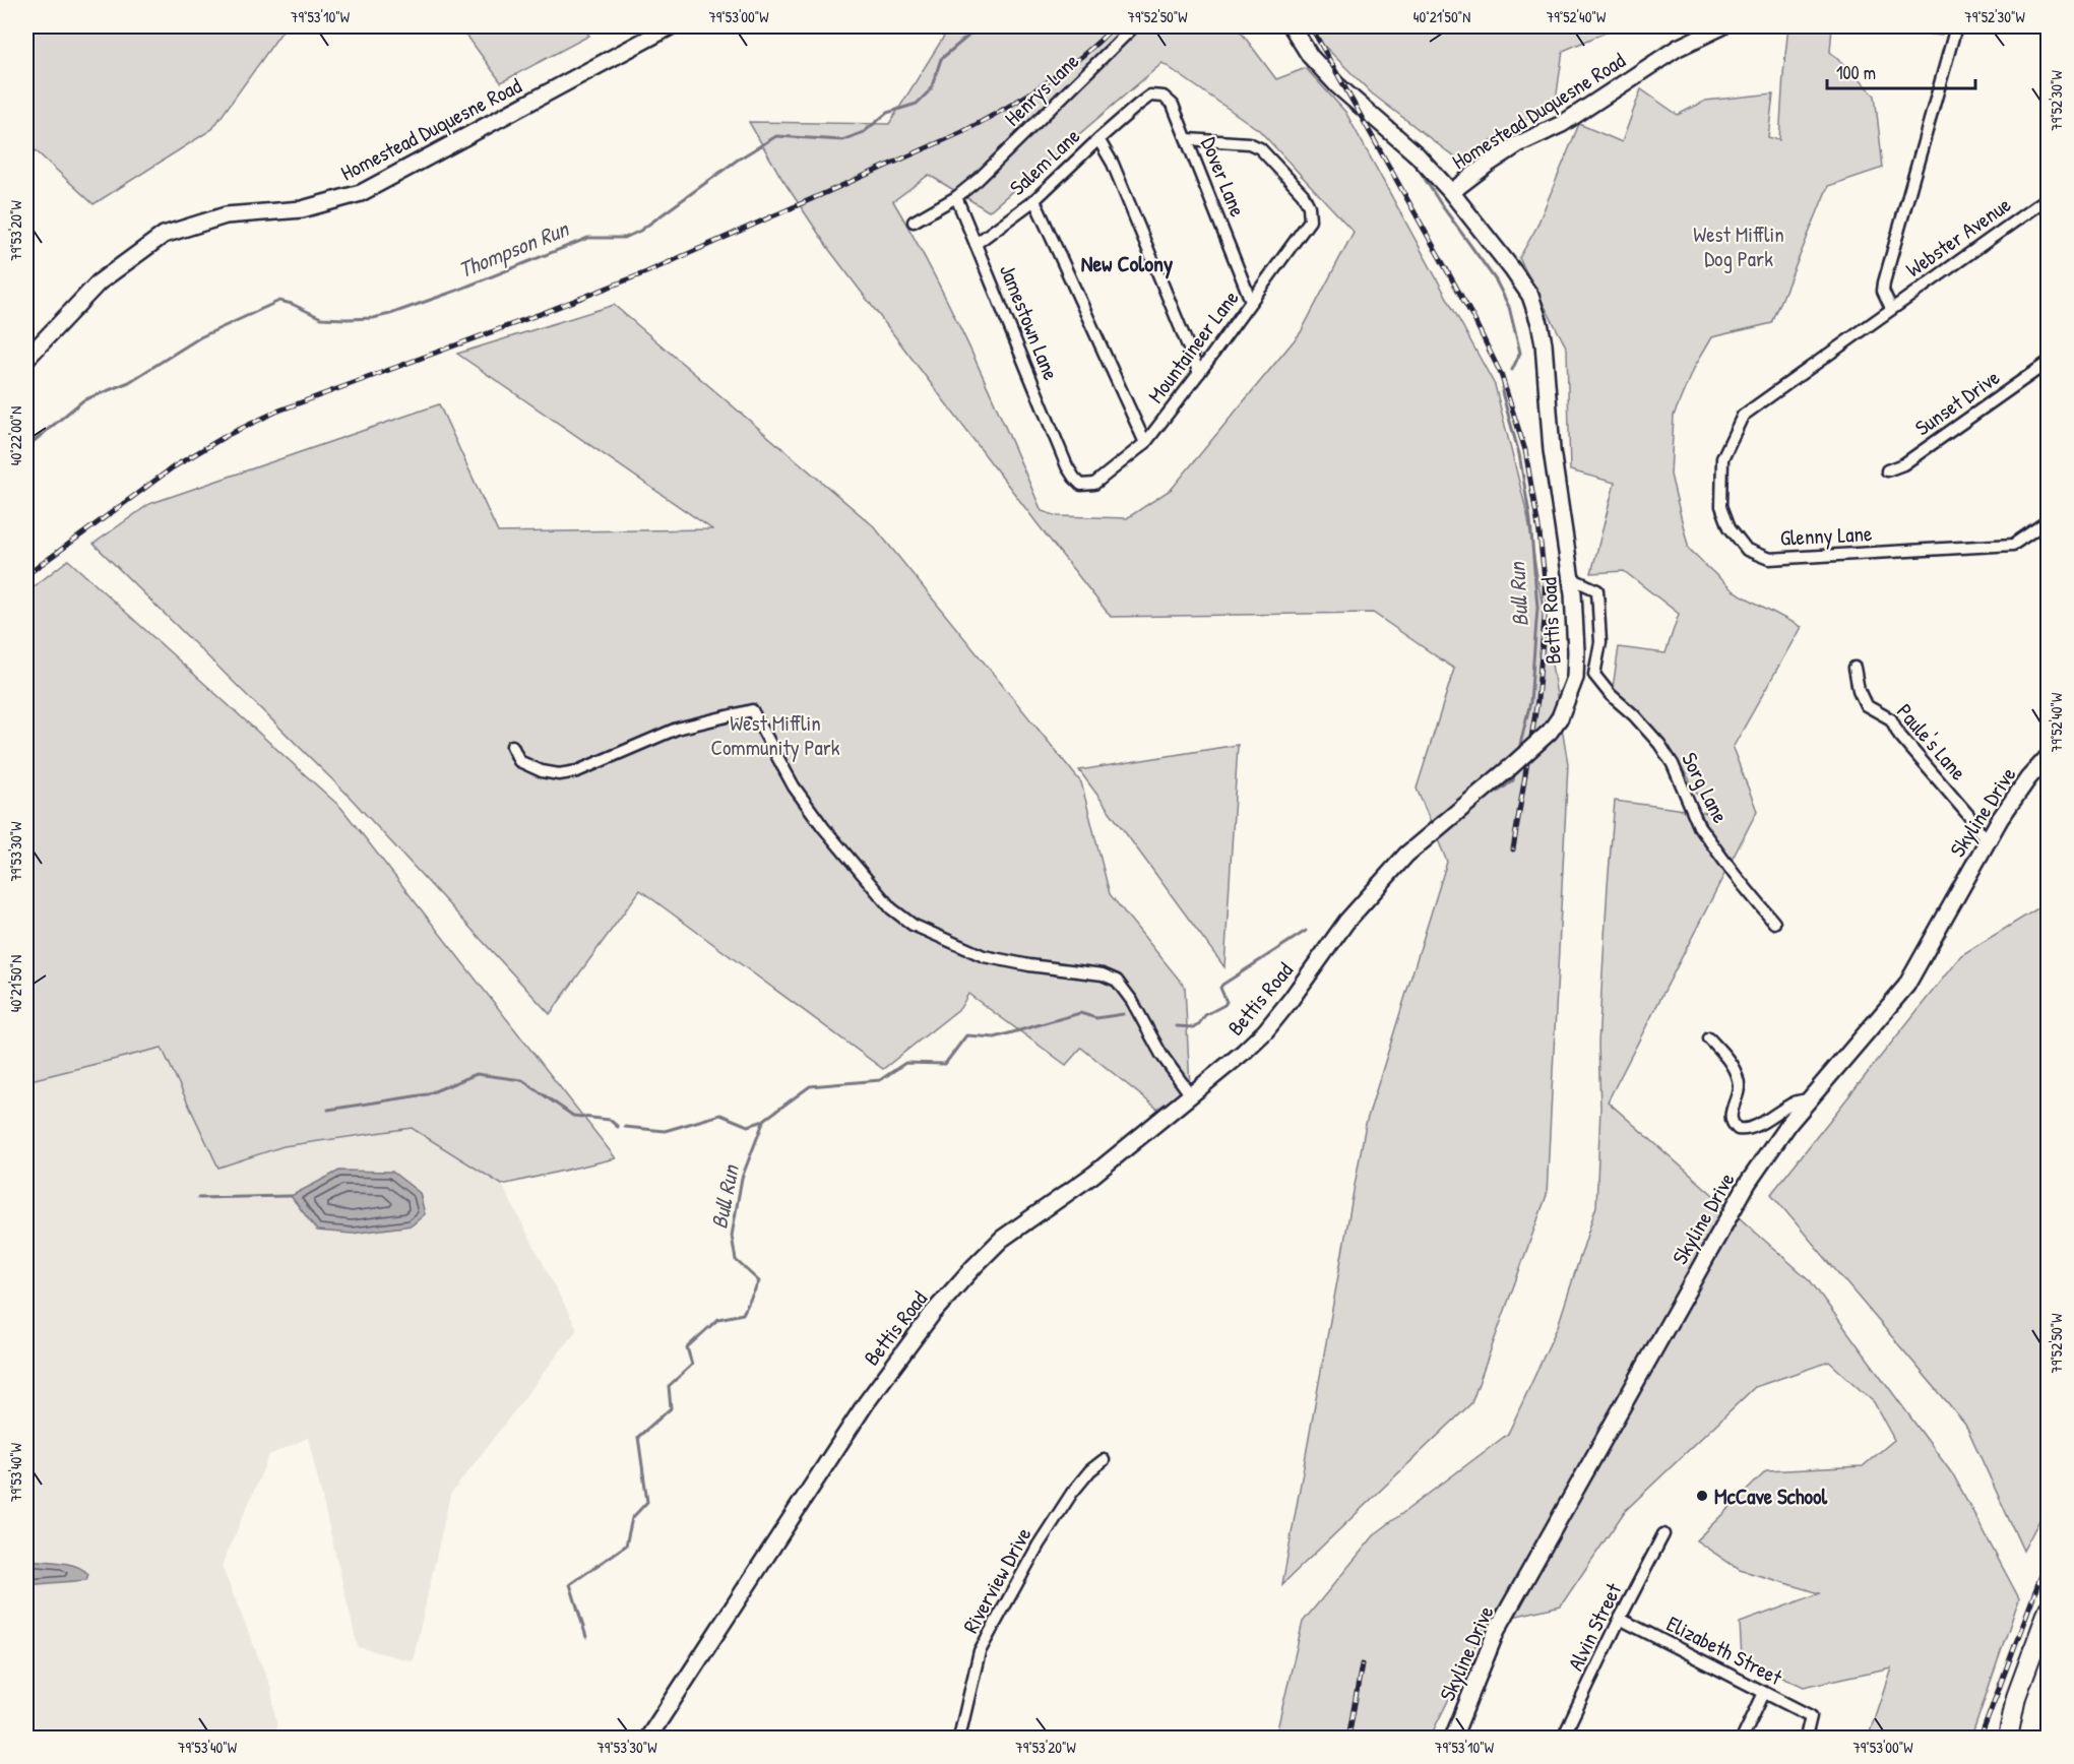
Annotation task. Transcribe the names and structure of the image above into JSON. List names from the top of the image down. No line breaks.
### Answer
{"streets":{"street":["Henrys Lane","Homestead Duquesne Road","Salem Lane","Dover Lane","Webster Avenue","Jamestown Lane","Mountaineer Lane","Sunset Drive","Glenny Lane","Bettis Road","Paule's Lane","Sorg Lane","Skyline Drive","Riverview Drive","Alvin Street","Elizabeth Street"]},"crossings":[["Henrys Lane","Jamestown Lane"],["Homestead Duquesne Road","Bettis Road"],["Salem Lane","Dover Lane"],["Salem Lane","Jamestown Lane"],["Dover Lane","Mountaineer Lane"],["Webster Avenue","Glenny Lane"],["Jamestown Lane","Mountaineer Lane"],["Bettis Road","Sorg Lane"],["Paule's Lane","Skyline Drive"],["Alvin Street","Elizabeth Street"]],"districts":["New Colony"],"water":["Thompson Run","Bull Run"],"parks":["West Mifflin Dog Park","West Mifflin Community Park"],"places":["McCave School"],"scale_bar":"100 m","coordinates":["79°53'10\"W","79°53'00\"W","79°52'50\"W","40°21'50\"N","79°52'40\"W","79°52'30\"W","79°53'20\"W","40°22'00\"N","79°53'30\"W","79°53'40\"W"]}
